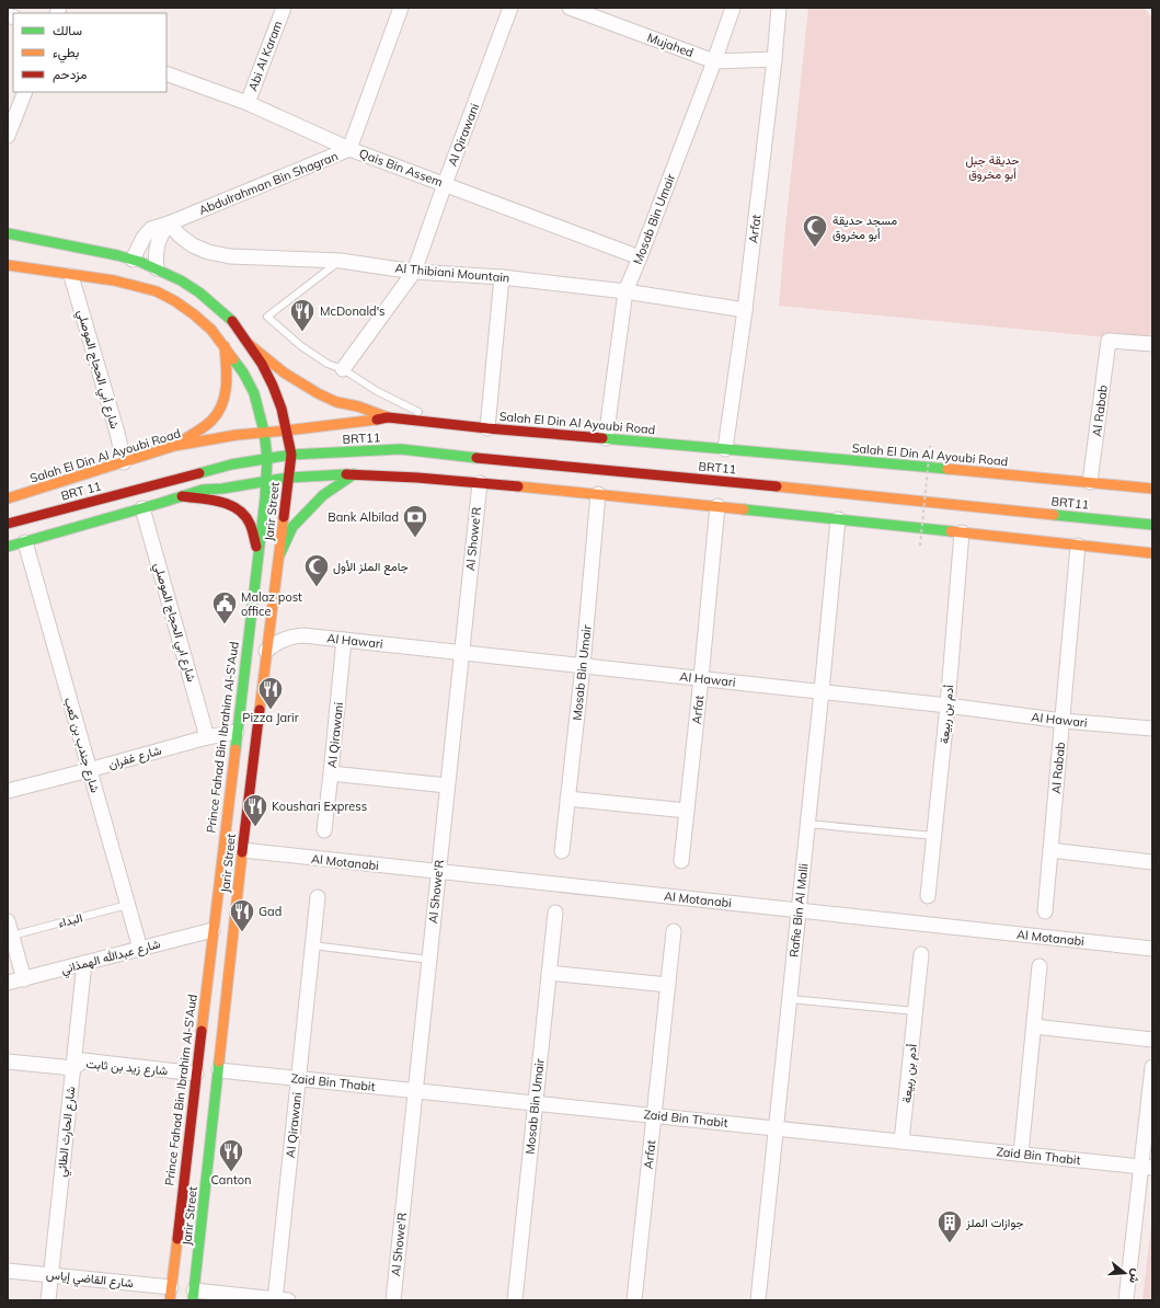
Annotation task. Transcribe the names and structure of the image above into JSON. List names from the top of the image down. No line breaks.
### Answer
{"streets":{"main road":["Salah El Din Al Ayoubi Road","BRT11","BRT 11","Jarir Street","Prince Fahad Bin Ibrahim Al-S'Aud"],"street":["Mujahed","Abi Al Karam","Al Qirawani","Qais Bin Assem","Abdulrahman Bin Shagran","Mosab Bin Umair","Arfat","Al Thibiani Mountain","شارع أبي الحجاج الموصلي","Al Rabab","Al Showe'R","شارع ابي الحجاج الموصلي","Al Hawari","أدم بن ربيعة","شارع جندب بن كعب","شارع غفران","Al Motanabi","Rafie Bin Al Malli","شارع عبدالله الهمذاني","شارع زيد بن ثابت","Zaid Bin Thabit","شارع الحارث الطائي","شارع القاضي إياس"],"lane":["البداء"]},"crossings":[["Mujahed","Mosab Bin Umair"],["Mujahed","Arfat"],["Abi Al Karam","Qais Bin Assem"],["Al Qirawani","Qais Bin Assem"],["Al Qirawani","Al Thibiani Mountain"],["Al Qirawani","Al Hawari"],["Al Qirawani","Zaid Bin Thabit"],["Qais Bin Assem","Abdulrahman Bin Shagran"],["Qais Bin Assem","Mosab Bin Umair"],["Abdulrahman Bin Shagran","Al Thibiani Mountain"],["Mosab Bin Umair","Al Thibiani Mountain"],["Mosab Bin Umair","Salah El Din Al Ayoubi Road"],["Mosab Bin Umair","Al Hawari"],["Mosab Bin Umair","Zaid Bin Thabit"],["Arfat","Al Thibiani Mountain"],["Arfat","Salah El Din Al Ayoubi Road"],["Arfat","Al Hawari"],["Arfat","Zaid Bin Thabit"],["شارع أبي الحجاج الموصلي","Salah El Din Al Ayoubi Road"],["شارع أبي الحجاج الموصلي","Prince Fahad Bin Ibrahim Al-S'Aud"],["Al Rabab","Salah El Din Al Ayoubi Road"],["Al Rabab","Al Hawari"],["Salah El Din Al Ayoubi Road","Jarir Street"],["Salah El Din Al Ayoubi Road","Prince Fahad Bin Ibrahim Al-S'Aud"],["BRT11","BRT 11"],["BRT11","Jarir Street"],["BRT11","Prince Fahad Bin Ibrahim Al-S'Aud"],["BRT 11","Prince Fahad Bin Ibrahim Al-S'Aud"],["Jarir Street","Al Hawari"],["Jarir Street","Al Motanabi"],["Jarir Street","Zaid Bin Thabit"],["Al Showe'R","Al Hawari"],["Al Showe'R","Al Motanabi"],["Al Showe'R","Zaid Bin Thabit"],["شارع ابي الحجاج الموصلي","شارع غفران"],["Al Hawari","أدم بن ربيعة"],["Al Hawari","Rafie Bin Al Malli"],["أدم بن ربيعة","Zaid Bin Thabit"],["Prince Fahad Bin Ibrahim Al-S'Aud","شارع غفران"],["Prince Fahad Bin Ibrahim Al-S'Aud","شارع عبدالله الهمذاني"],["Prince Fahad Bin Ibrahim Al-S'Aud","شارع زيد بن ثابت"],["Prince Fahad Bin Ibrahim Al-S'Aud","شارع القاضي إياس"],["شارع جندب بن كعب","شارع غفران"],["شارع جندب بن كعب","البداء"],["شارع جندب بن كعب","شارع عبدالله الهمذاني"],["Al Motanabi","Rafie Bin Al Malli"],["Rafie Bin Al Malli","Zaid Bin Thabit"],["شارع عبدالله الهمذاني","شارع الحارث الطائي"],["شارع زيد بن ثابت","شارع الحارث الطائي"],["شارع الحارث الطائي","شارع القاضي إياس"]],"parks":["حديقة جبل أبو مخروق"],"places":{"mosque":["مسجد حديقة أبو مخروق","جامع الملز الأول"],"restaurant":["McDonald's","Pizza Jarir","Koushari Express","Gad","Canton"],"bank":["Bank Albilad"],"public building":["Malaz post office"],"building":["جوازات الملز"]},"legend":["سالك","بطيء","مزدحم"],"north":"right"}
